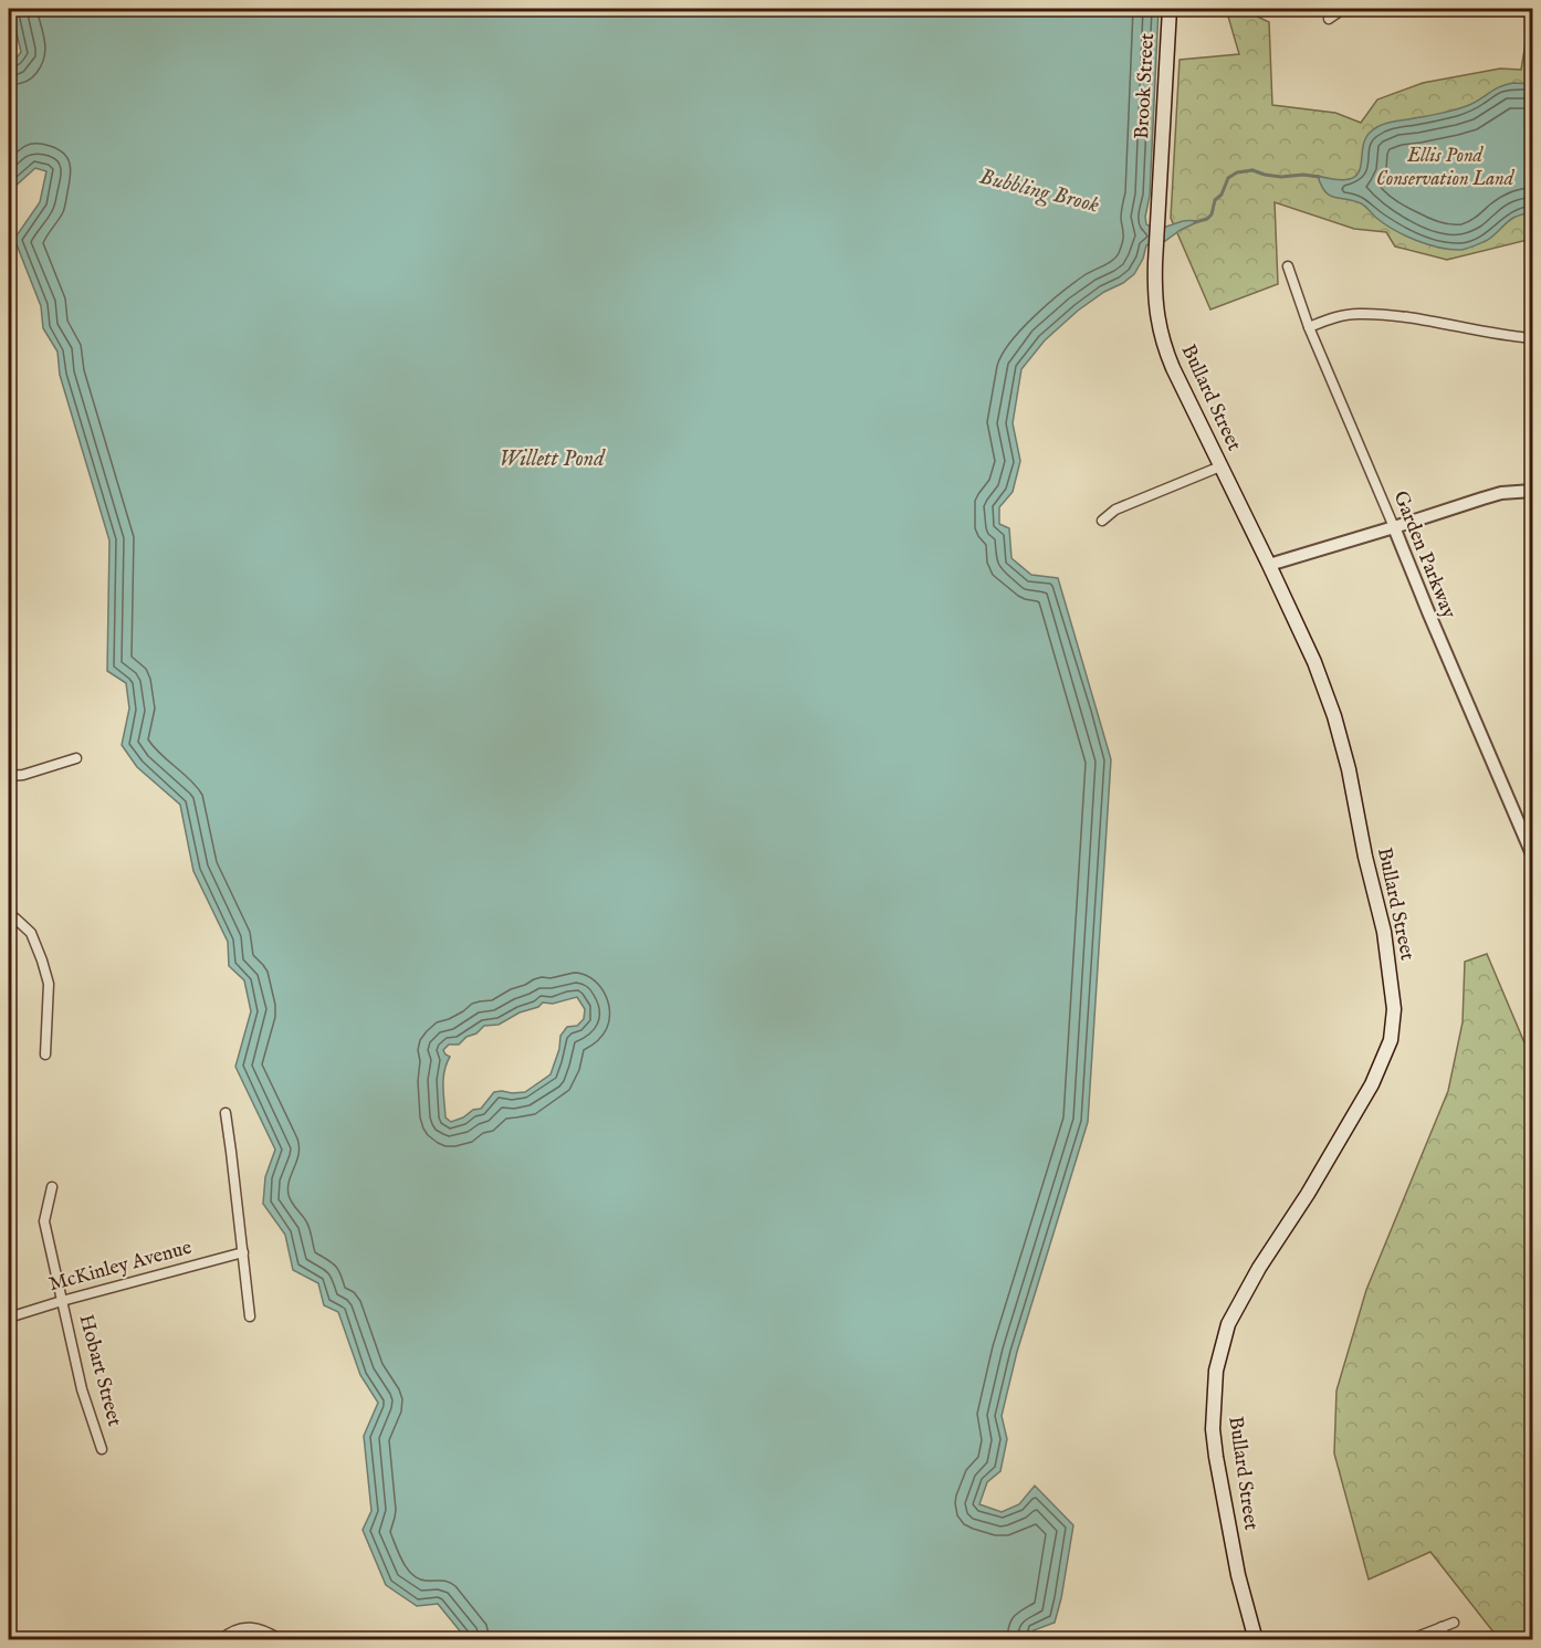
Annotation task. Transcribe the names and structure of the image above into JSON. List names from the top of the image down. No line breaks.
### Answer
{"streets":{"main road":["Brook Street","Bullard Street"],"street":["Garden Parkway","McKinley Avenue","Hobart Street"]},"crossings":[["Brook Street","Bullard Street"],["McKinley Avenue","Hobart Street"]],"water":["Bubbling Brook","Willett Pond"],"parks":["Ellis Pond Conservation Land"]}
